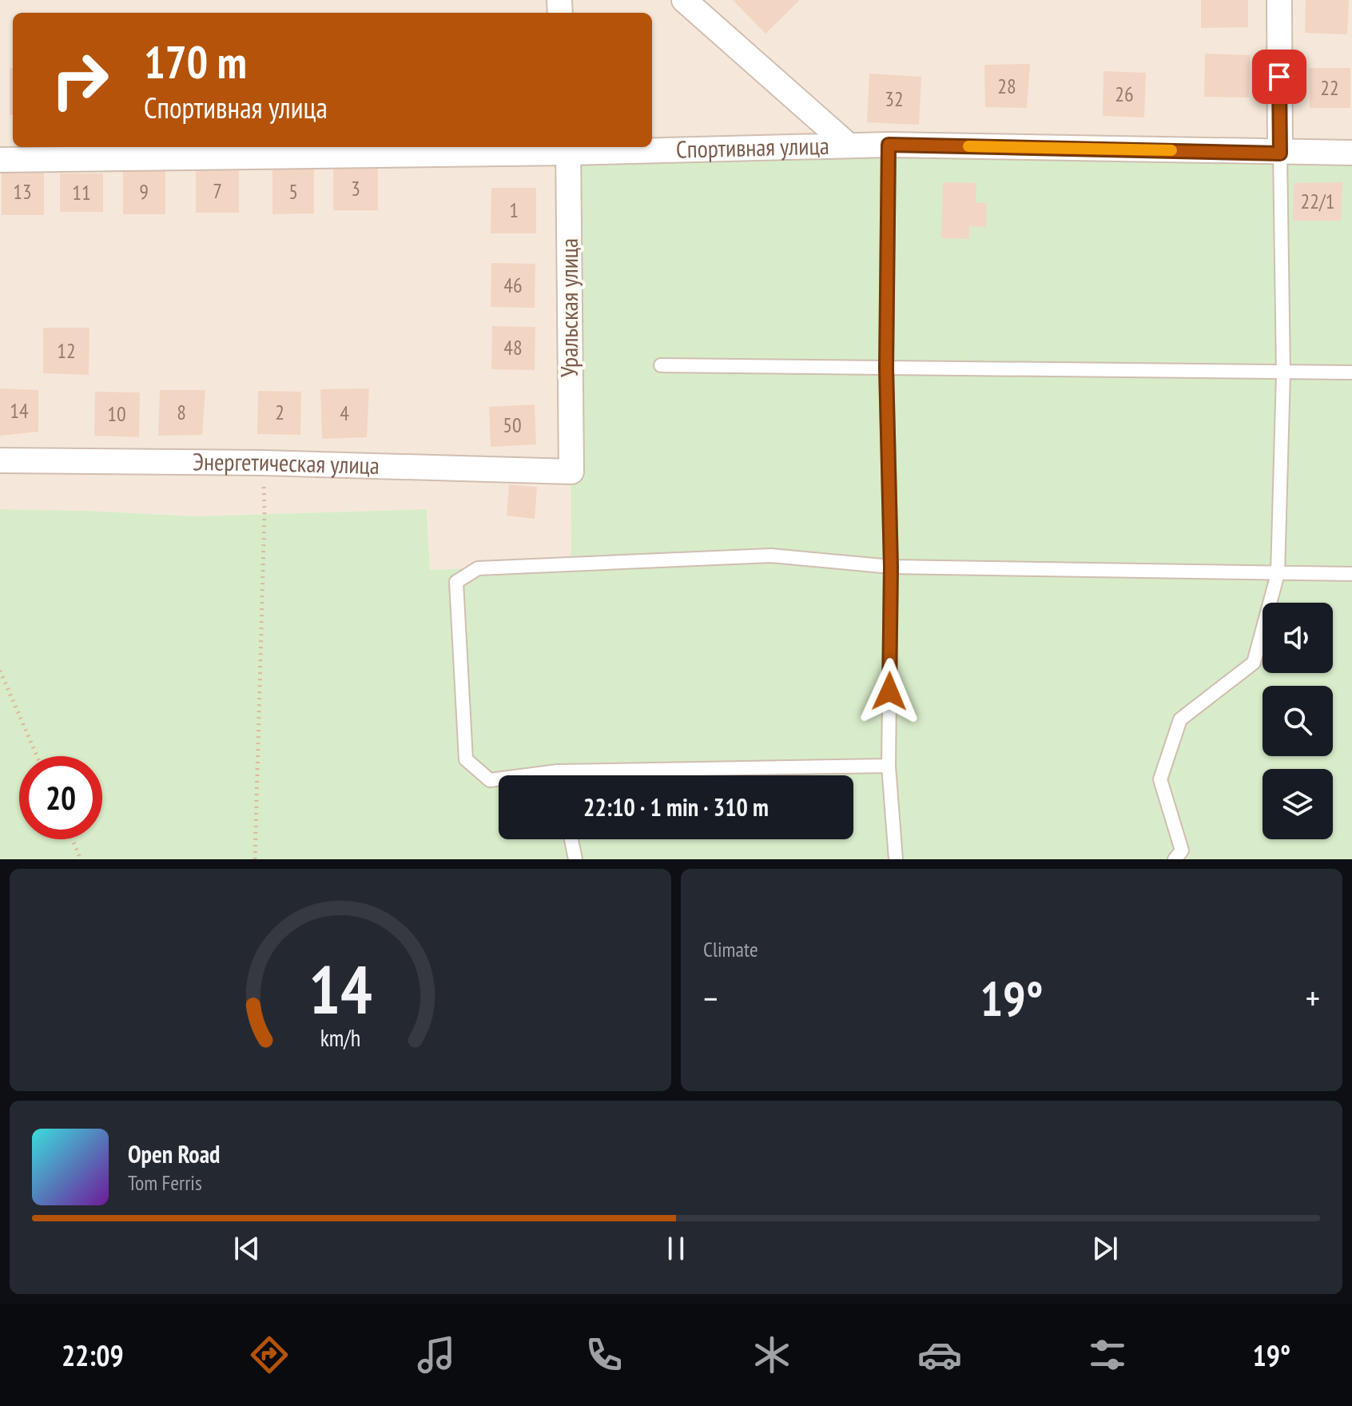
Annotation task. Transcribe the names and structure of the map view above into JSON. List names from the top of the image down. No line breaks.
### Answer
{"streets":{"street":["Спортивная улица","Уральская улица","Энергетическая улица"]},"crossings":[["Спортивная улица","Уральская улица"],["Уральская улица","Энергетическая улица"]],"house_numbers":["28","22","26","32","3","7","13","9","5","11","22/1","1","46","48","12","14","8","2","4","10","50"],"page":{"turn":["170 m","Спортивная улица"],"limit":"20","trip":"22:10 · 1 min · 310 m","tile":"Climate","heat":["−","19°","+"],"song":["Open Road","Tom Ferris"],"tabs":["22:09","19°"],"gauge":["14","km/h"]}}
